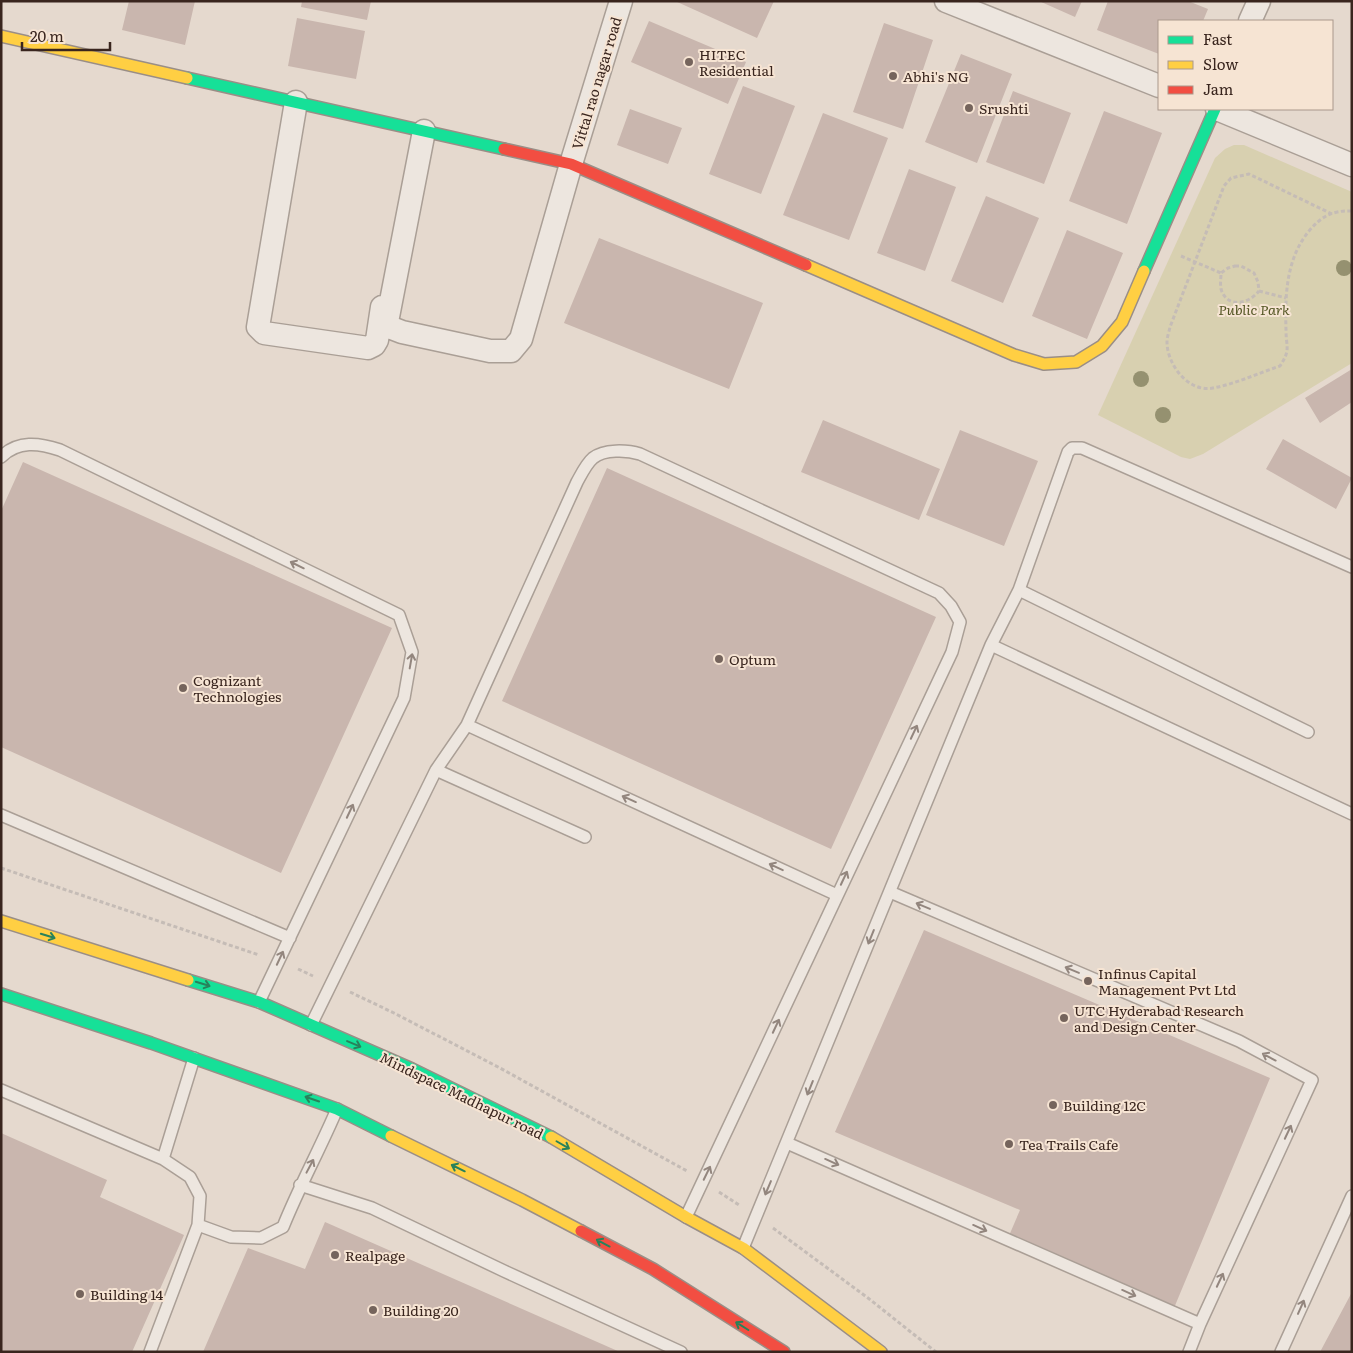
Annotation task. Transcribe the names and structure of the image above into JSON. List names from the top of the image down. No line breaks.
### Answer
{"streets":{"street":["Vittal rao nagar road","Mindspace Madhapur road"]},"parks":["Public Park"],"places":["HITEC Residential","Abhi's NG","Srushti","Optum","Cognizant Technologies","Infinus Capital Management Pvt Ltd","UTC Hyderabad Research and Design Center","Building 12C","Tea Trails Cafe","Realpage","Building 14","Building 20"],"legend":["Fast","Slow","Jam"],"scale_bar":"20 m"}
